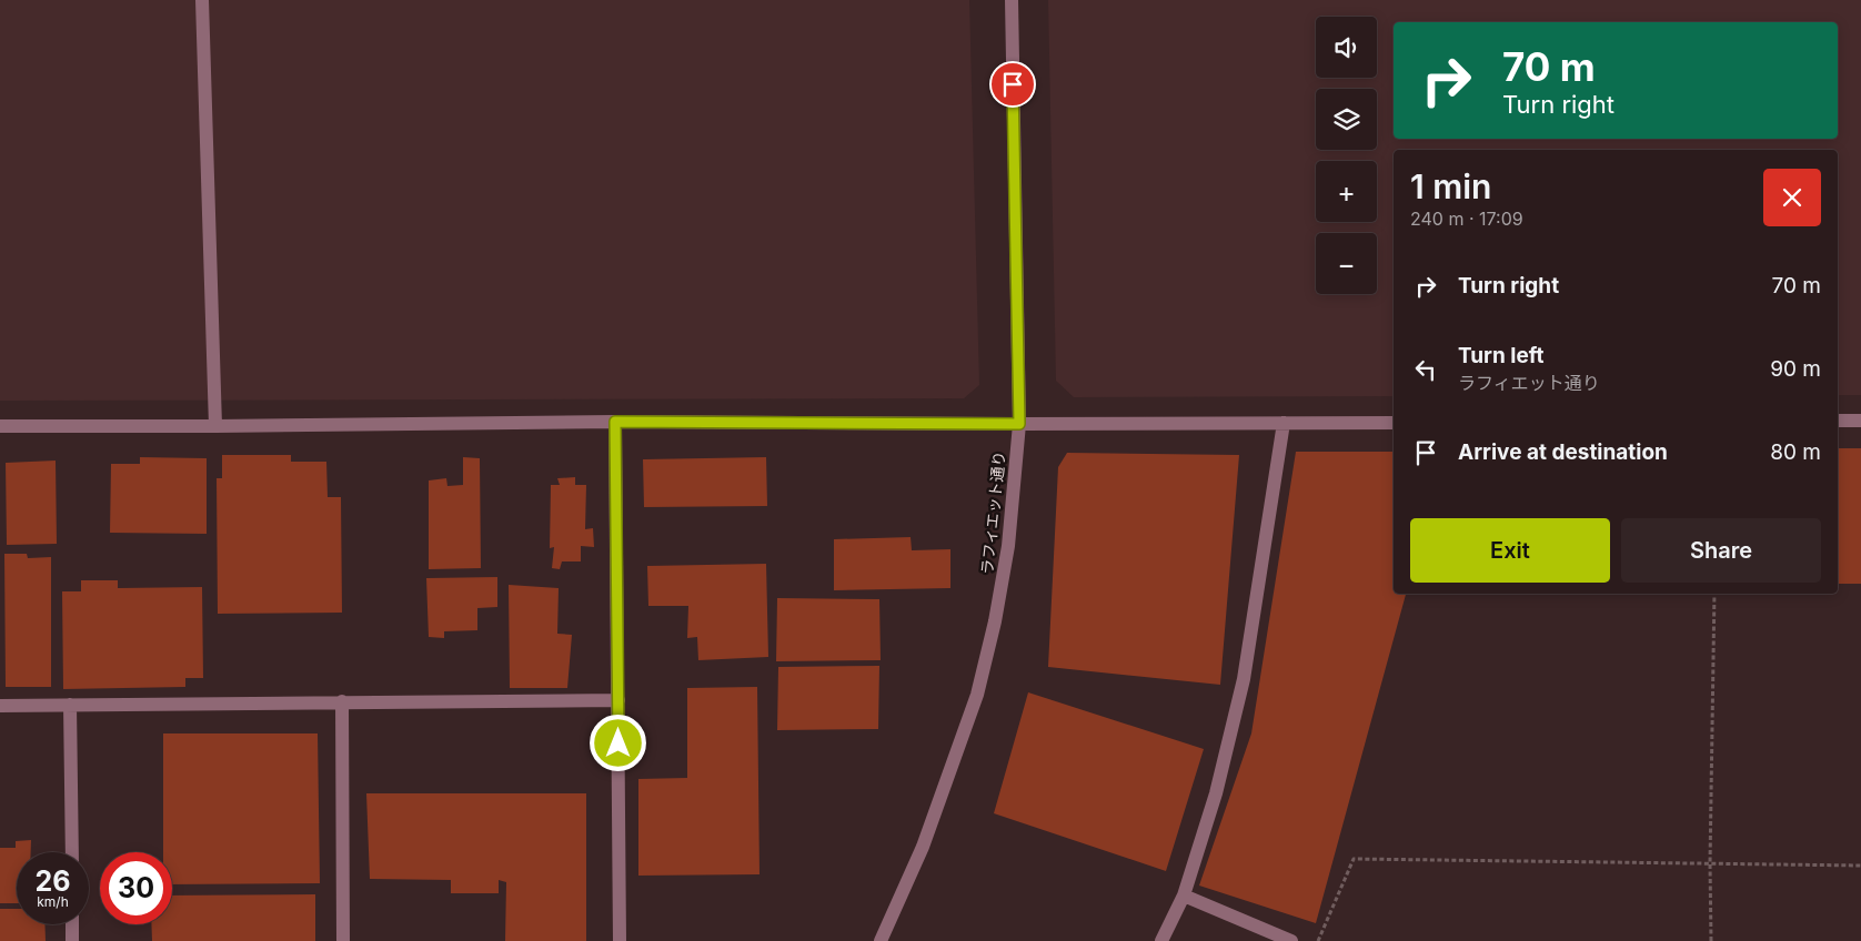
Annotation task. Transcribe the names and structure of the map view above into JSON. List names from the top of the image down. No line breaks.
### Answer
{"streets":{"street":["ラフィエット通り"]},"page":{"map_buttons":["+","−"],"turn":["70 m","Turn right"],"heading":["1 min","240 m · 17:09"],"list":[{"name":"Turn right","value":"70 m"},{"name":"Turn left","note":"ラフィエット通り","value":"90 m"},{"name":"Arrive at destination","value":"80 m"}],"buttons":["Exit","Share"],"speed":"26 km/h","limit":"30"}}
